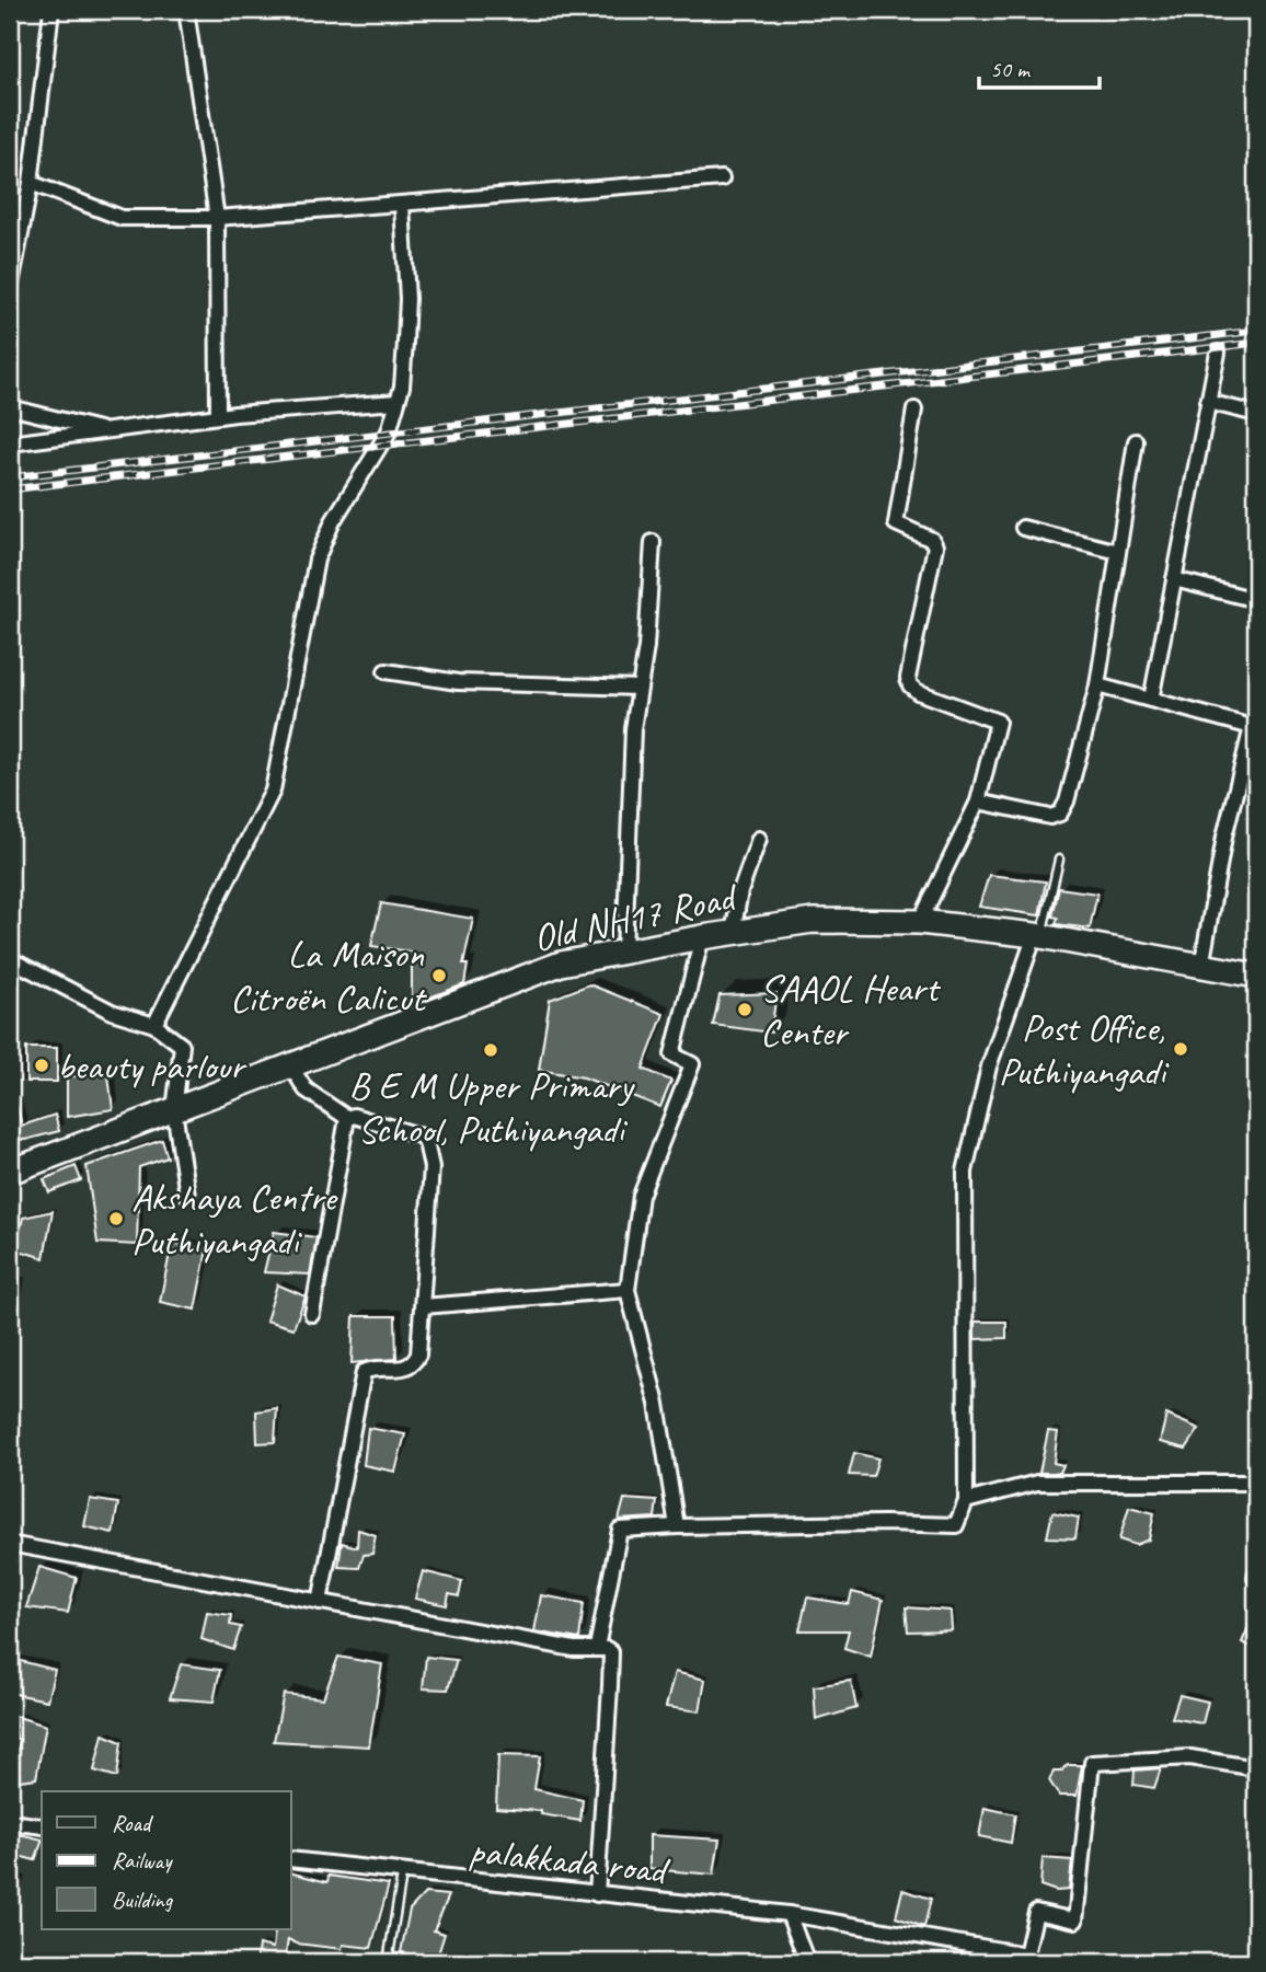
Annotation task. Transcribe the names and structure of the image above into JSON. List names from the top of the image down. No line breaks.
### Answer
{"streets":{"main road":["Old NH17 Road"],"street":["palakkada road"]},"places":["La Maison Citroën Calicut","SAAOL Heart Center","Post Office, Puthiyangadi","B E M Upper Primary School, Puthiyangadi","beauty parlour","Akshaya Centre Puthiyangadi"],"legend":["Road","Railway","Building"],"scale_bar":"50 m"}
